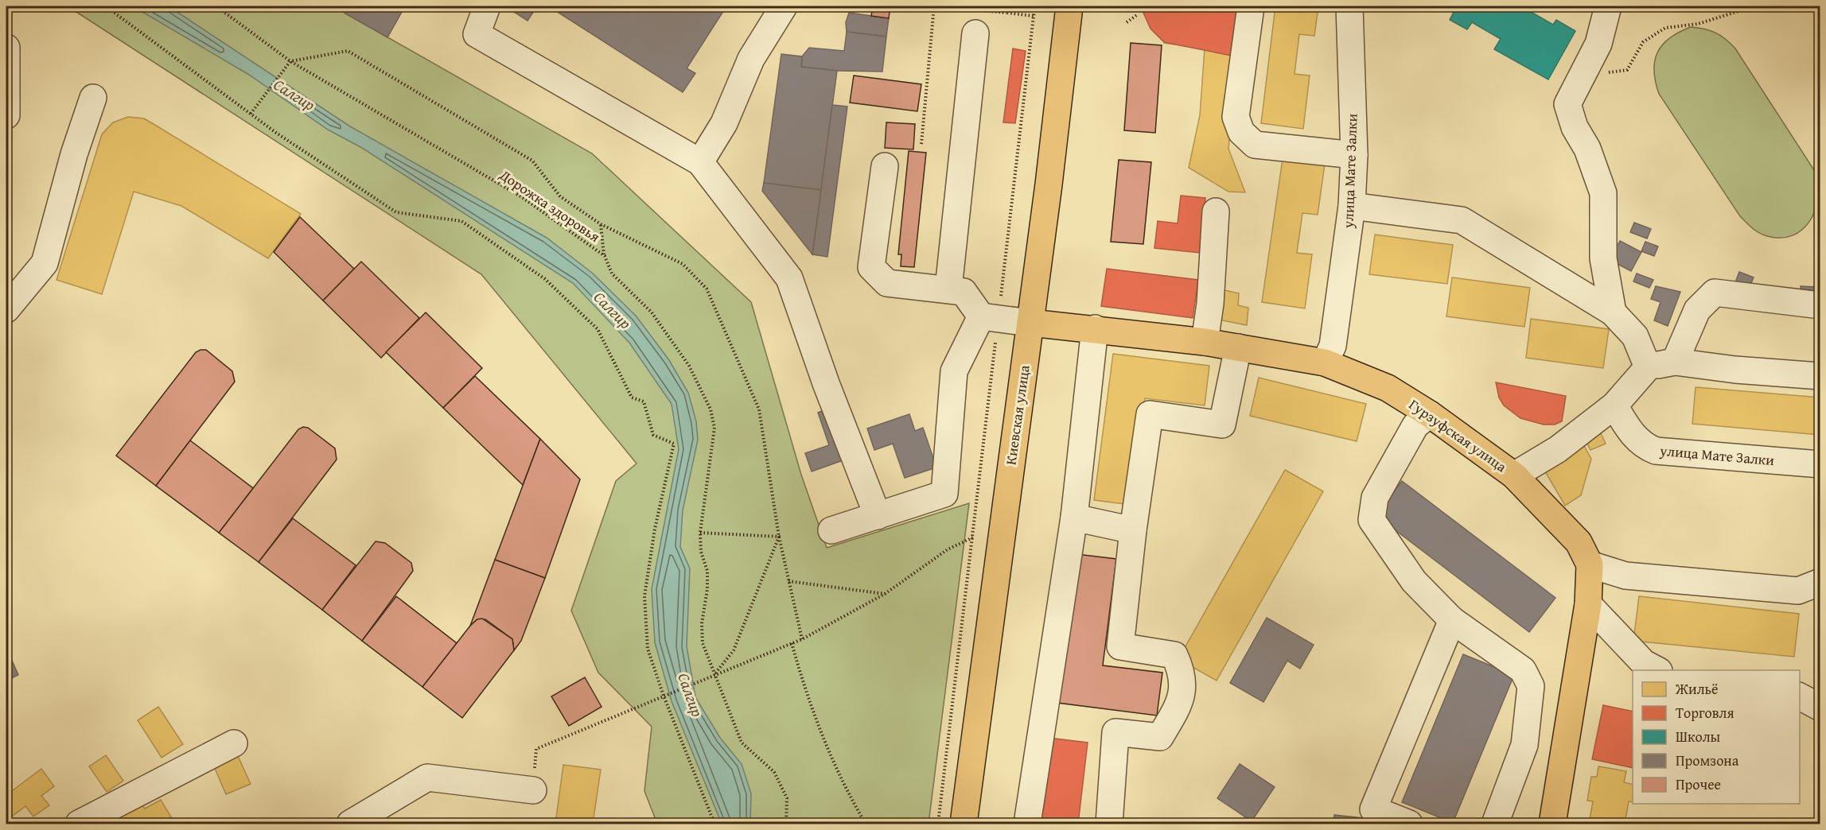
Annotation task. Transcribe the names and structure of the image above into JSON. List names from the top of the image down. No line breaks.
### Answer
{"streets":{"main road":["Киевская улица","Гурзуфская улица"],"lane":["улица Мате Залки"],"path":["Дорожка здоровья"]},"crossings":[["улица Мате Залки","Гурзуфская улица"],["Киевская улица","Гурзуфская улица"]],"water":["Салгир"],"legend":["Жильё","Торговля","Школы","Промзона","Прочее"]}
